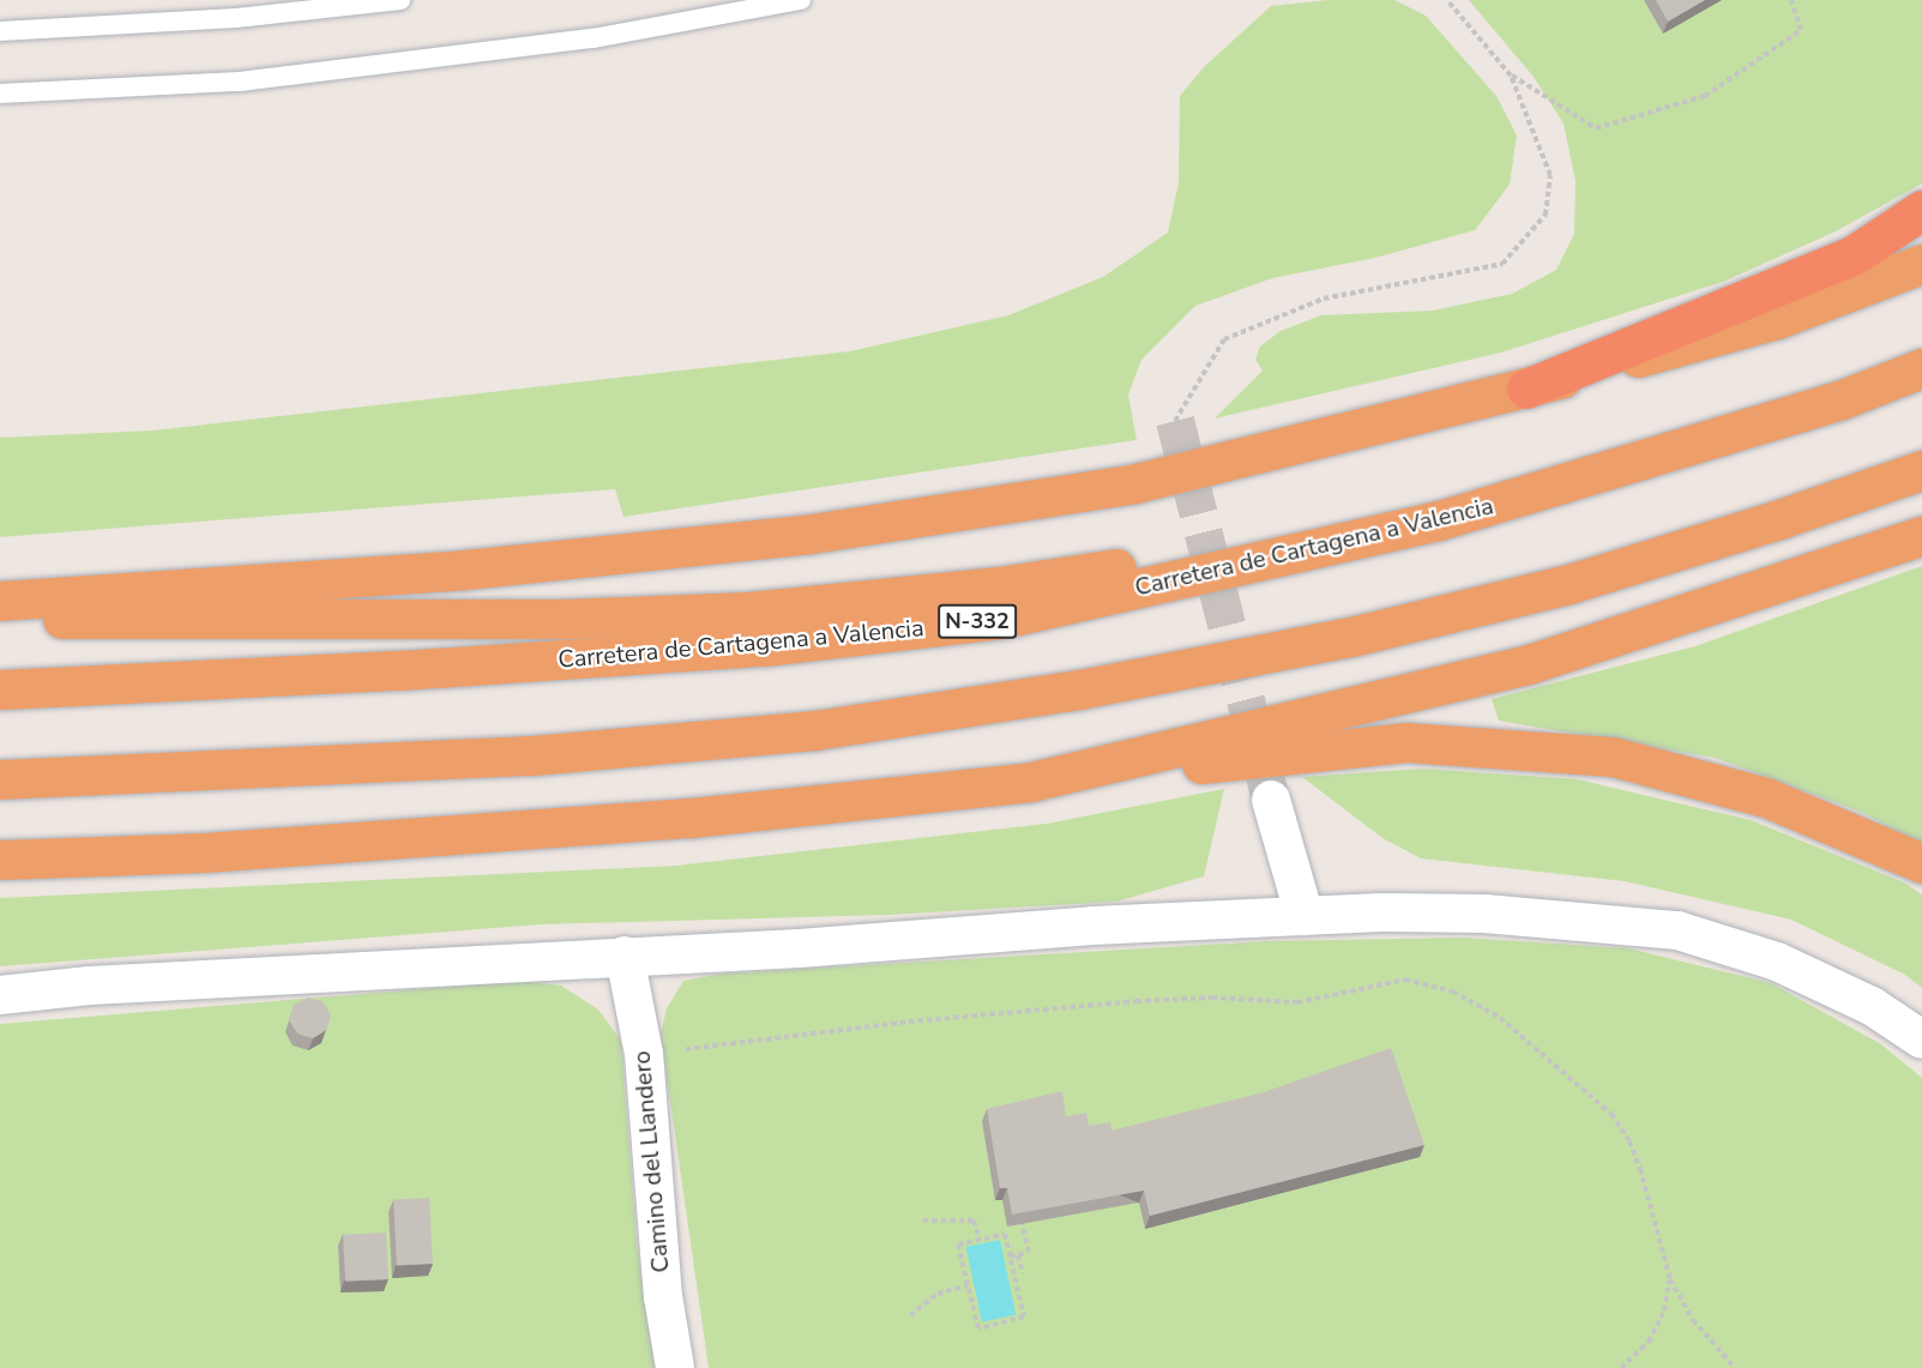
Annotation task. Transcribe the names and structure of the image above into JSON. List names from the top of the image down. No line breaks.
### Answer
{"streets":{"highway":["Carretera de Cartagena a Valencia","N-332"],"street":["Camino del Llandero"]},"crossings":[["Carretera de Cartagena a Valencia","N-332"]]}
